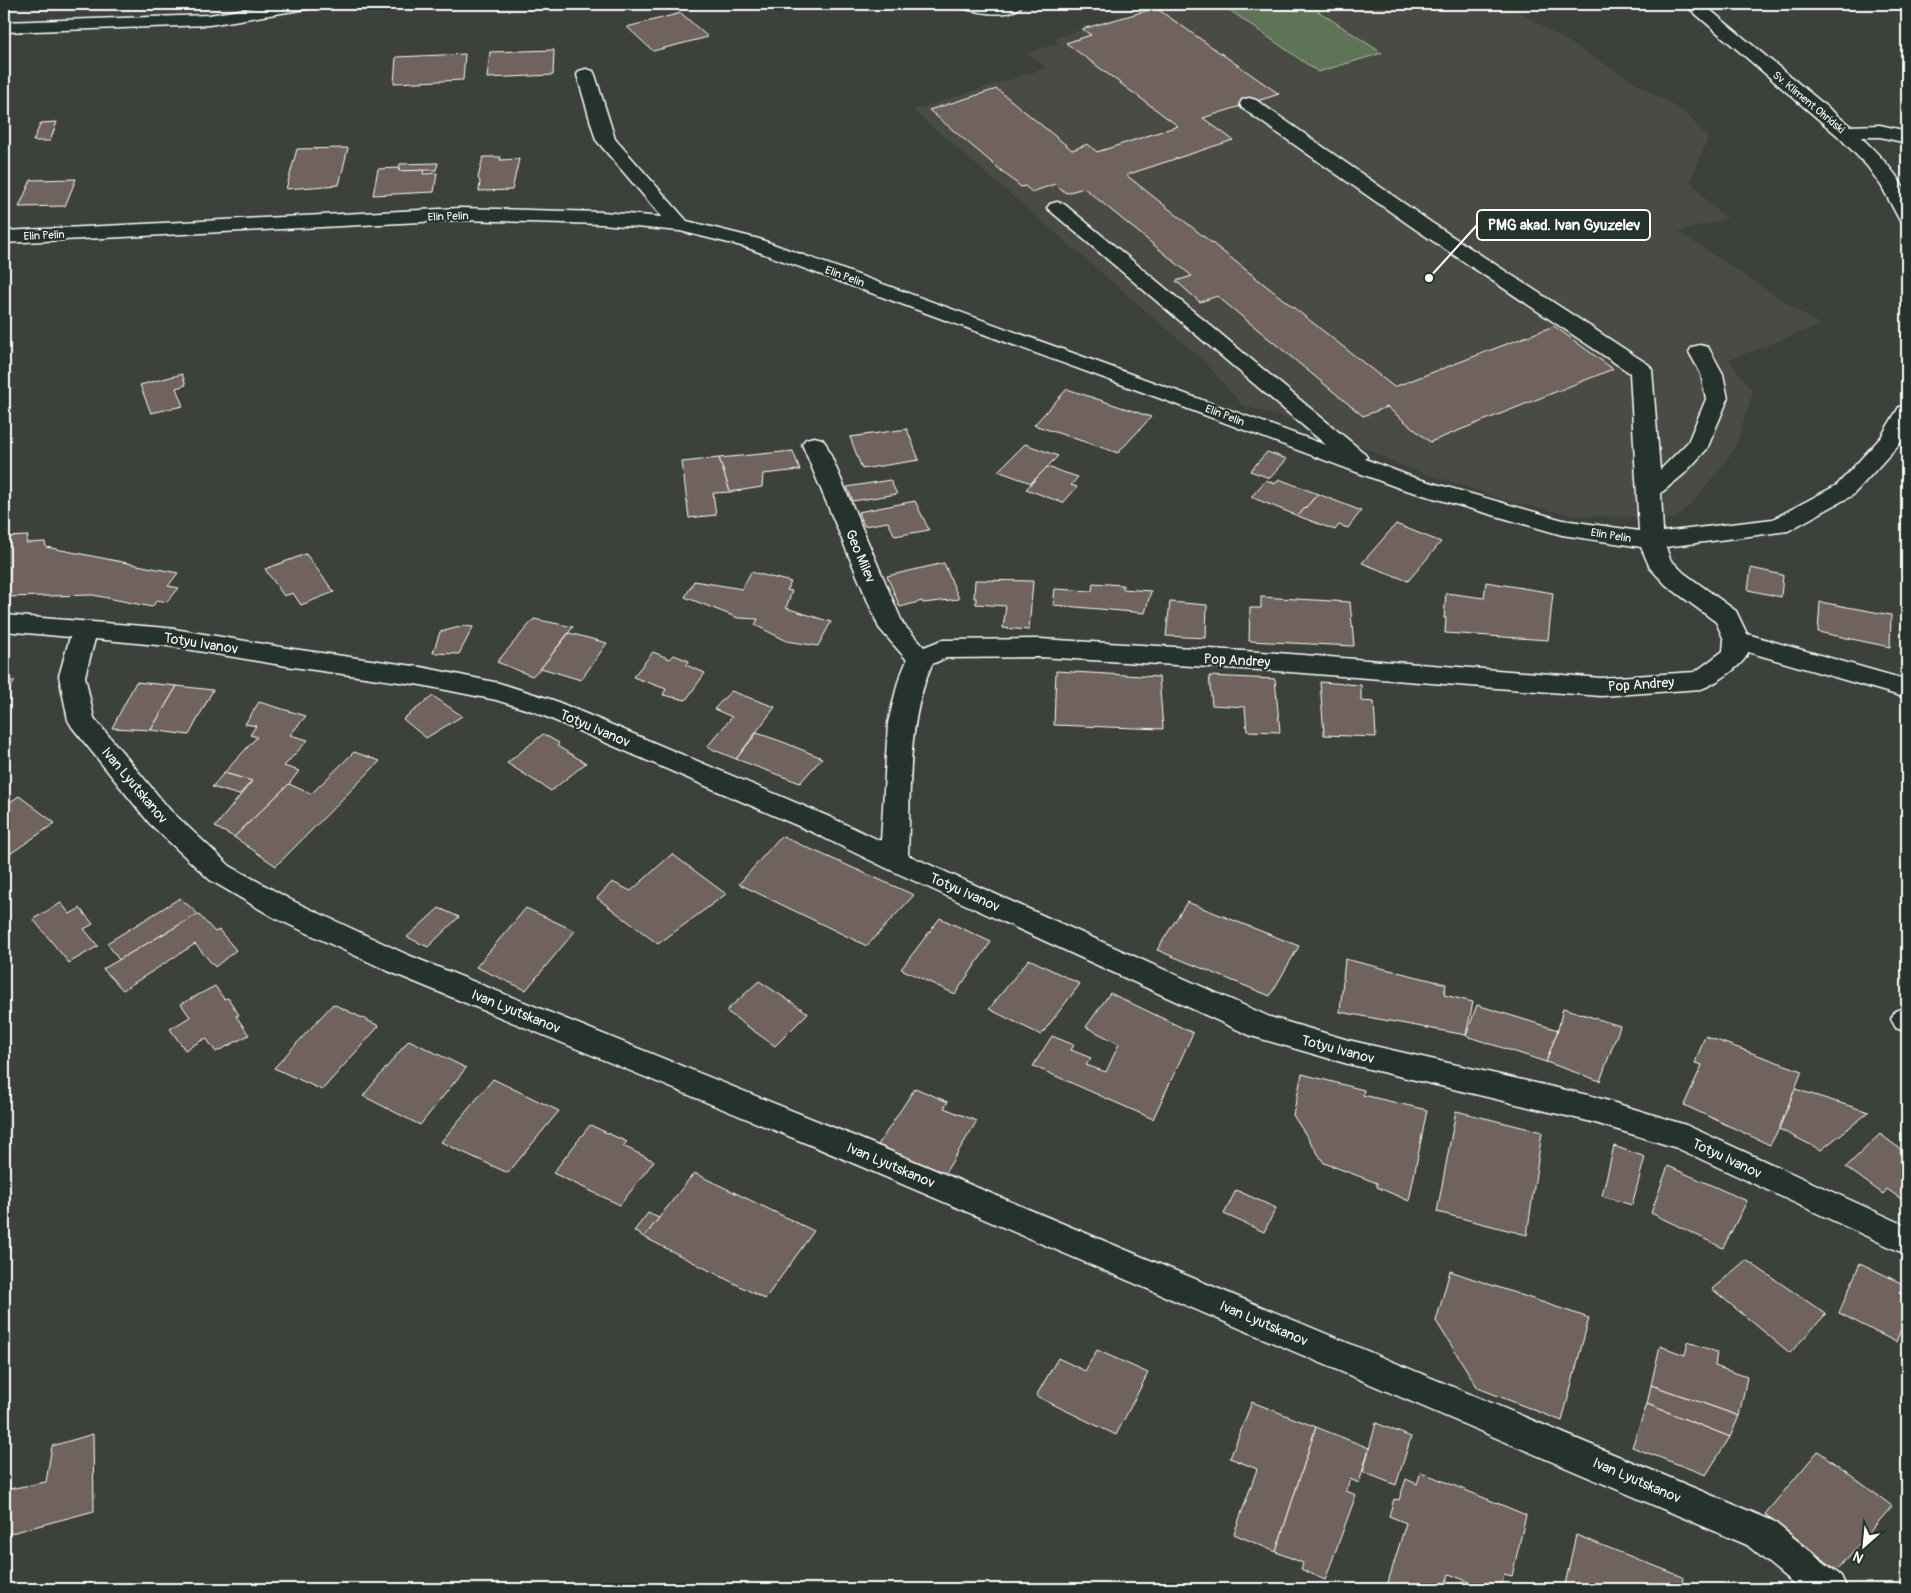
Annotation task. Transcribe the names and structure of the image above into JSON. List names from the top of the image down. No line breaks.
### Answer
{"streets":{"street":["Sv. Kliment Ohridski","Elin Pelin","Geo Milev","Totyu Ivanov","Pop Andrey","Ivan Lyutskanov"]},"crossings":[["Geo Milev","Pop Andrey"],["Totyu Ivanov","Ivan Lyutskanov"]],"places":["PMG akad. Ivan Gyuzelev"],"north":"bottom left"}
